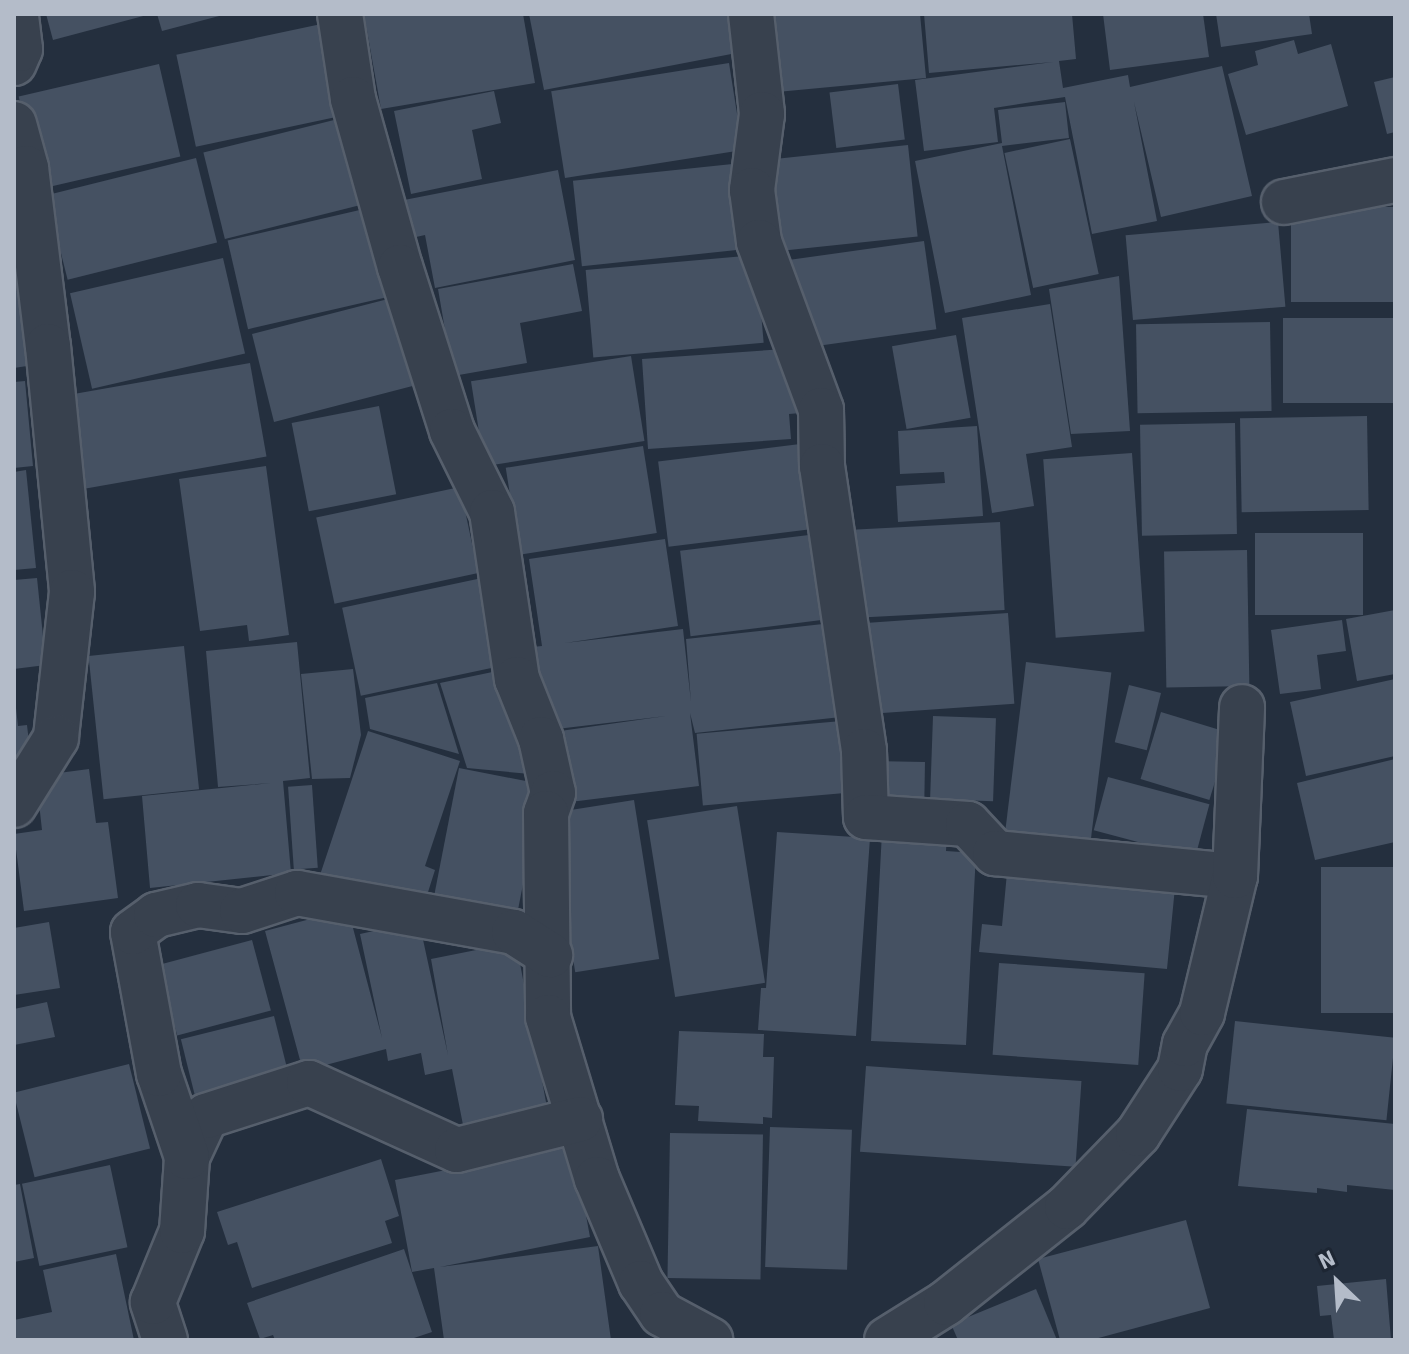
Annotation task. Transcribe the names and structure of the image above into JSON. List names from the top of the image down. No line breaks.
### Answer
{"north":"top left"}
